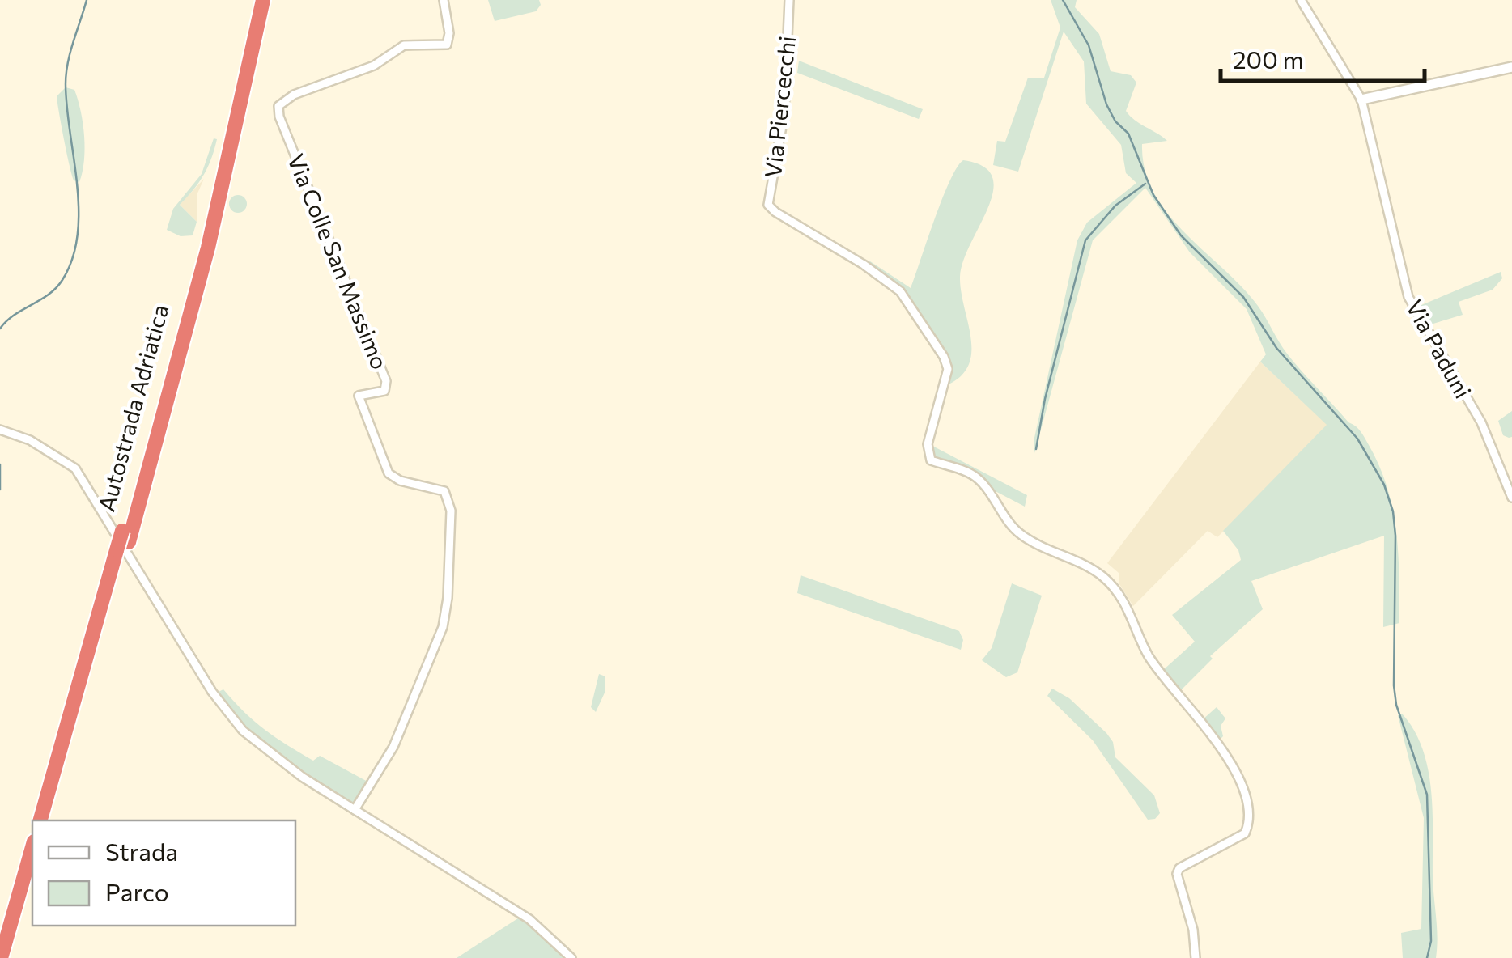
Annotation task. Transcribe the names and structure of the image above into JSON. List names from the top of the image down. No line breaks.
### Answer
{"streets":{"highway":["Autostrada Adriatica"],"street":["Via Piercecchi","Via Colle San Massimo","Via Paduni"]},"legend":["Strada","Parco"],"scale_bar":"200 m"}
